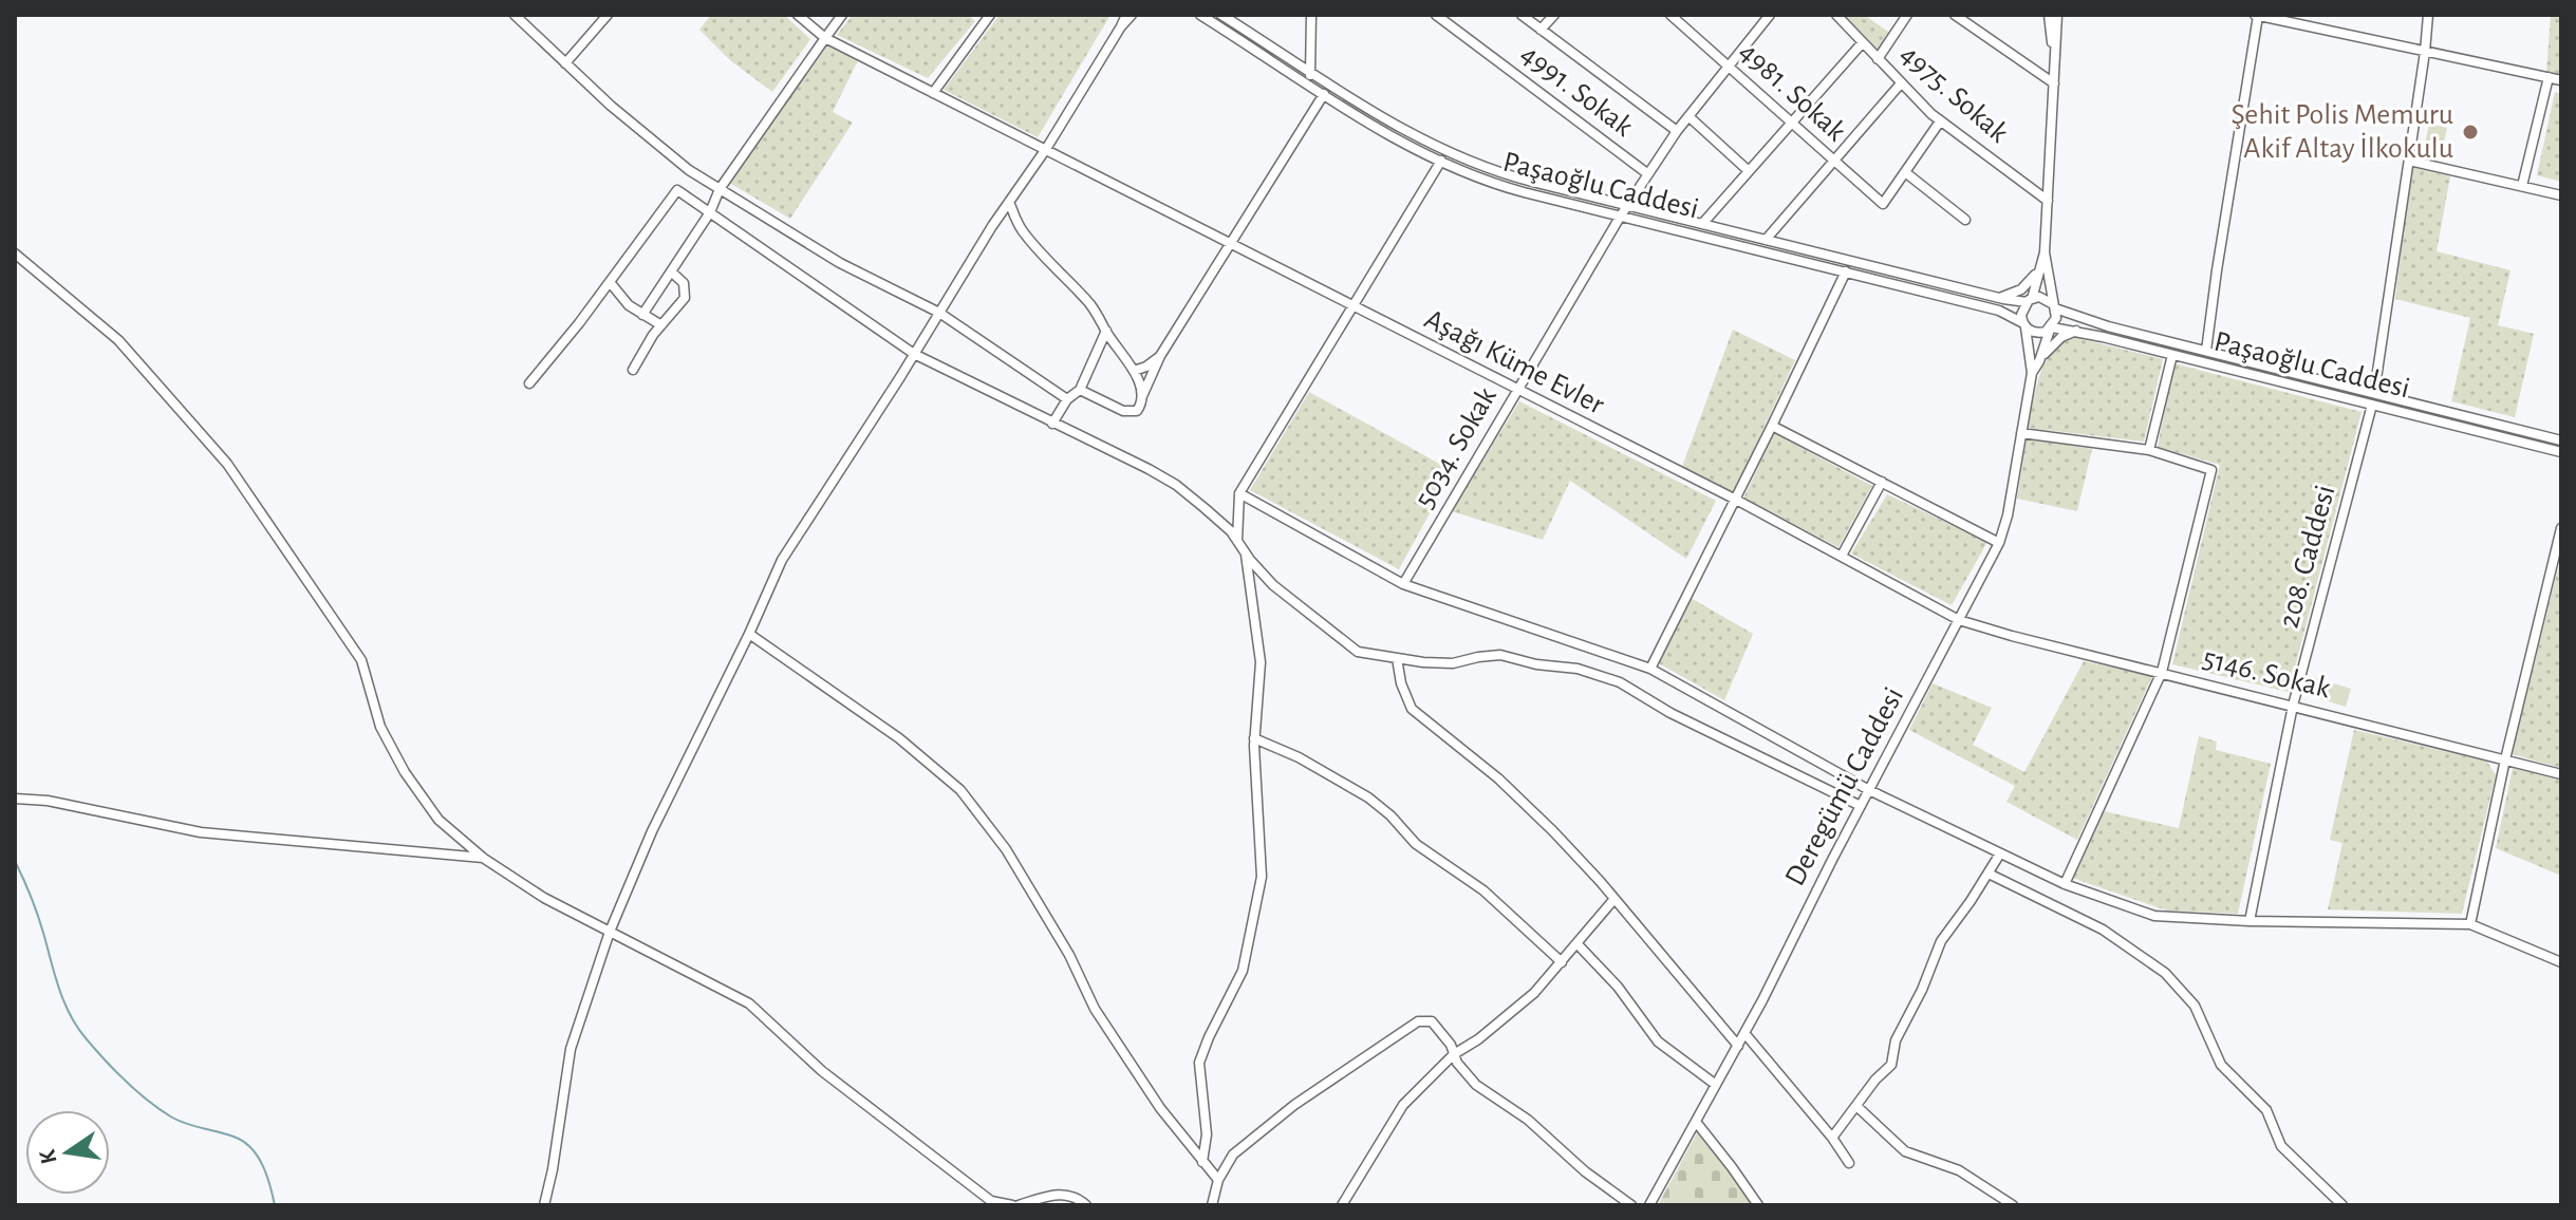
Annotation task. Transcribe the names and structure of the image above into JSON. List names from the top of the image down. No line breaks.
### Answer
{"streets":{"street":["4991. Sokak","4981. Sokak","4975. Sokak","Paşaoğlu Caddesi","Aşağı Küme Evler","5034. Sokak","208. Caddesi","5146. Sokak","Deregümü Caddesi"]},"crossings":[["4991. Sokak","5034. Sokak"],["4981. Sokak","5034. Sokak"],["Paşaoğlu Caddesi","5034. Sokak"],["Paşaoğlu Caddesi","208. Caddesi"],["Paşaoğlu Caddesi","Deregümü Caddesi"],["Aşağı Küme Evler","5034. Sokak"],["Aşağı Küme Evler","5146. Sokak"],["Aşağı Küme Evler","Deregümü Caddesi"],["208. Caddesi","5146. Sokak"],["5146. Sokak","Deregümü Caddesi"]],"places":["Şehit Polis Memuru Akif Altay İlkokulu"],"north":"left"}
